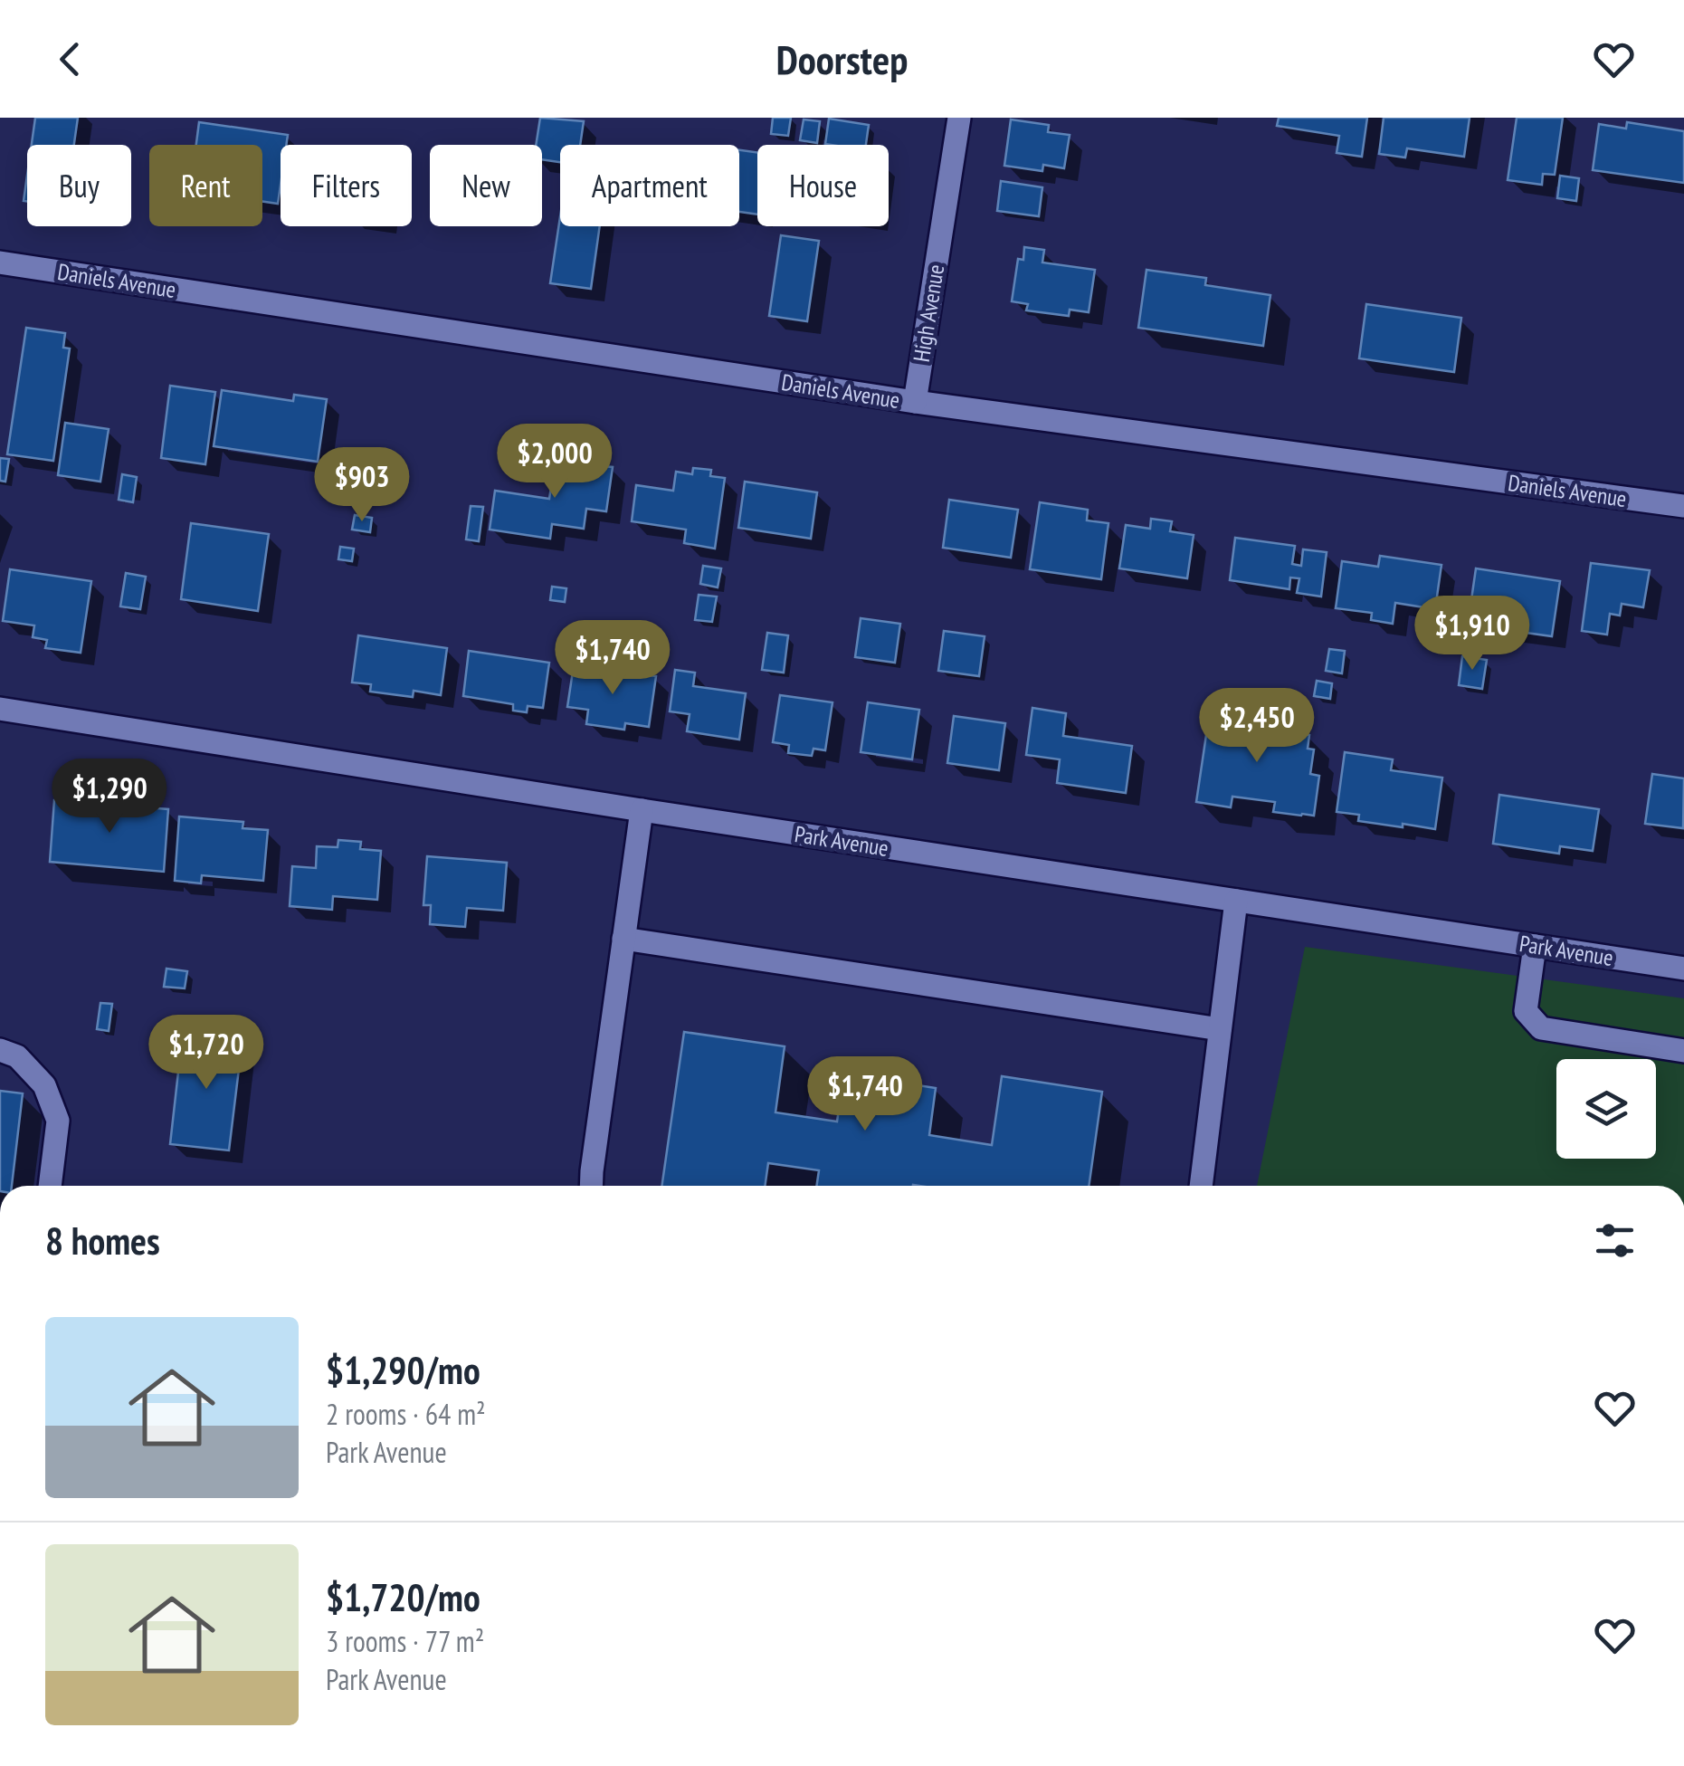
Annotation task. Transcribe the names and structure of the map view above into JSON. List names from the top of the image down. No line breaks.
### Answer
{"streets":{"street":["Daniels Avenue","High Avenue","Park Avenue"]},"crossings":[["Daniels Avenue","High Avenue"]],"page":{"header":"Doorstep","chip":["Buy","Rent","Filters","New","Apartment","House"],"price":["$2,000","$903","$1,910","$1,740","$2,450","$1,290","$1,720","$1,740"],"heading":"8 homes","list":[{"name":"$1,290/mo","note":"2 rooms · 64 m² · Park Avenue"},{"name":"$1,720/mo","note":"3 rooms · 77 m² · Park Avenue"}]}}
